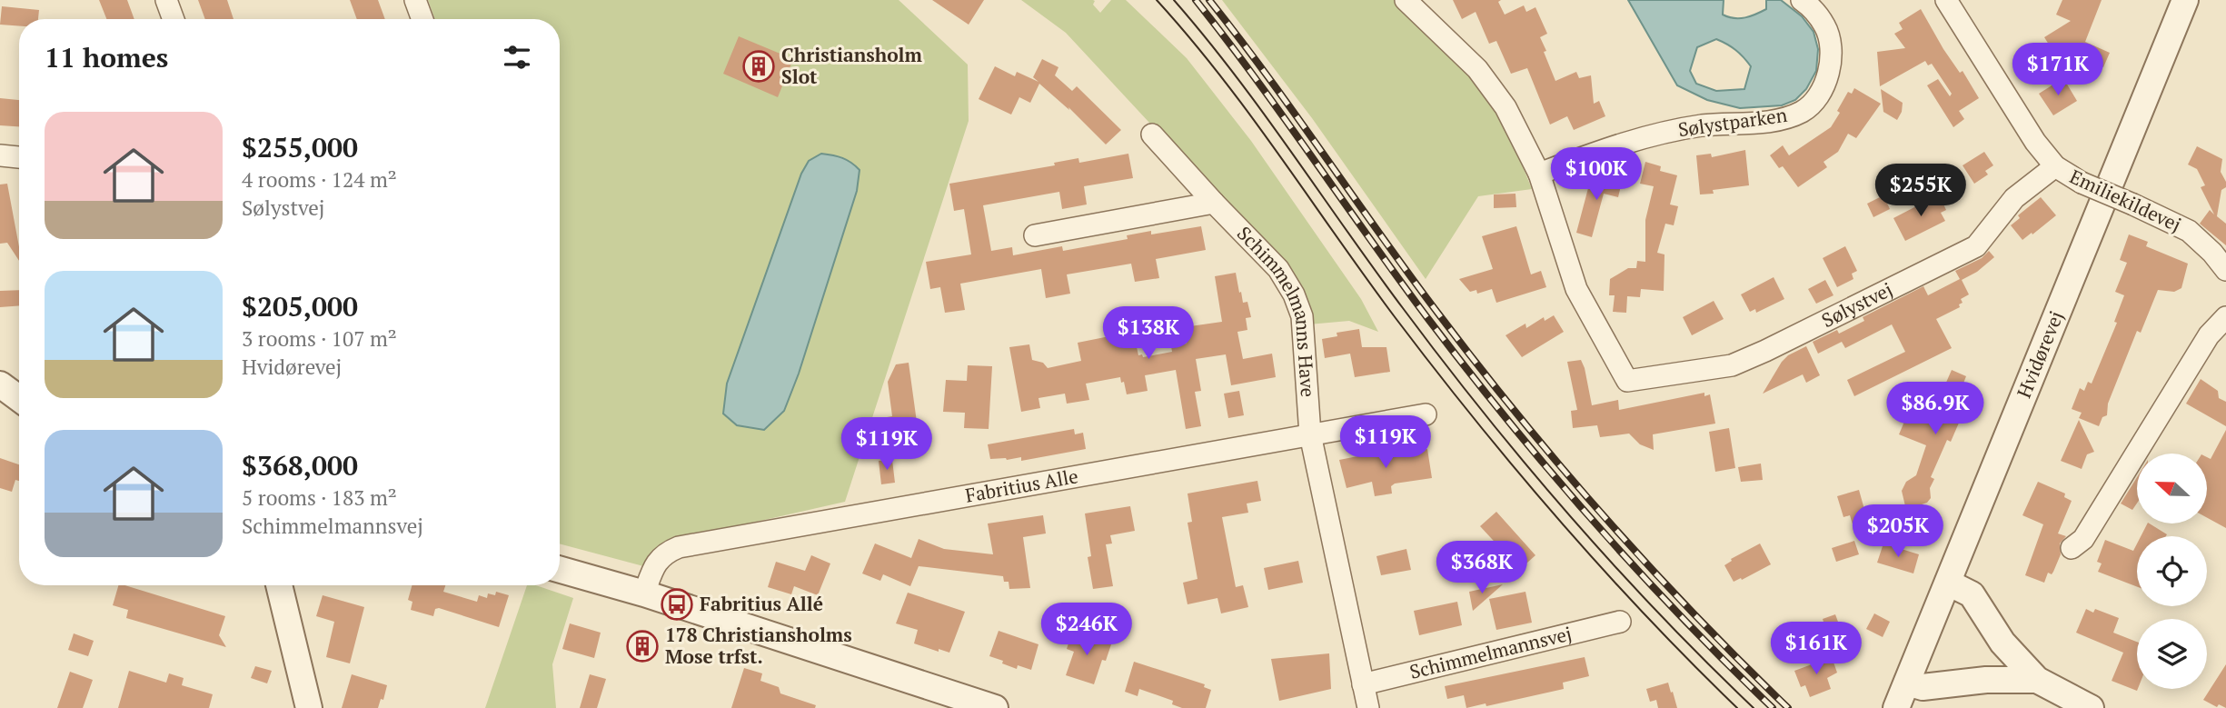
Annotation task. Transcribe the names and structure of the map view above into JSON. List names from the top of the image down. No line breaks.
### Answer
{"streets":{"street":["Sølystparken","Emiliekildevej","Sølystvej","Schimmelmanns Have","Hvidørevej","Fabritius Alle","Schimmelmannsvej"]},"crossings":[["Sølystparken","Sølystvej"],["Emiliekildevej","Sølystvej"],["Schimmelmanns Have","Fabritius Alle"]],"places":{"building":["Christiansholm Slot","178 Christiansholms Mose trfst."],"bus stop":["Fabritius Allé"]},"north":"left","page":{"heading":"11 homes","price":["$171K","$100K","$255K","$138K","$86.9K","$119K","$119K","$205K","$368K","$246K","$161K"],"list":[{"name":"$255,000","note":"4 rooms · 124 m² · Sølystvej"},{"name":"$205,000","note":"3 rooms · 107 m² · Hvidørevej"},{"name":"$368,000","note":"5 rooms · 183 m² · Schimmelmannsvej"}]}}
